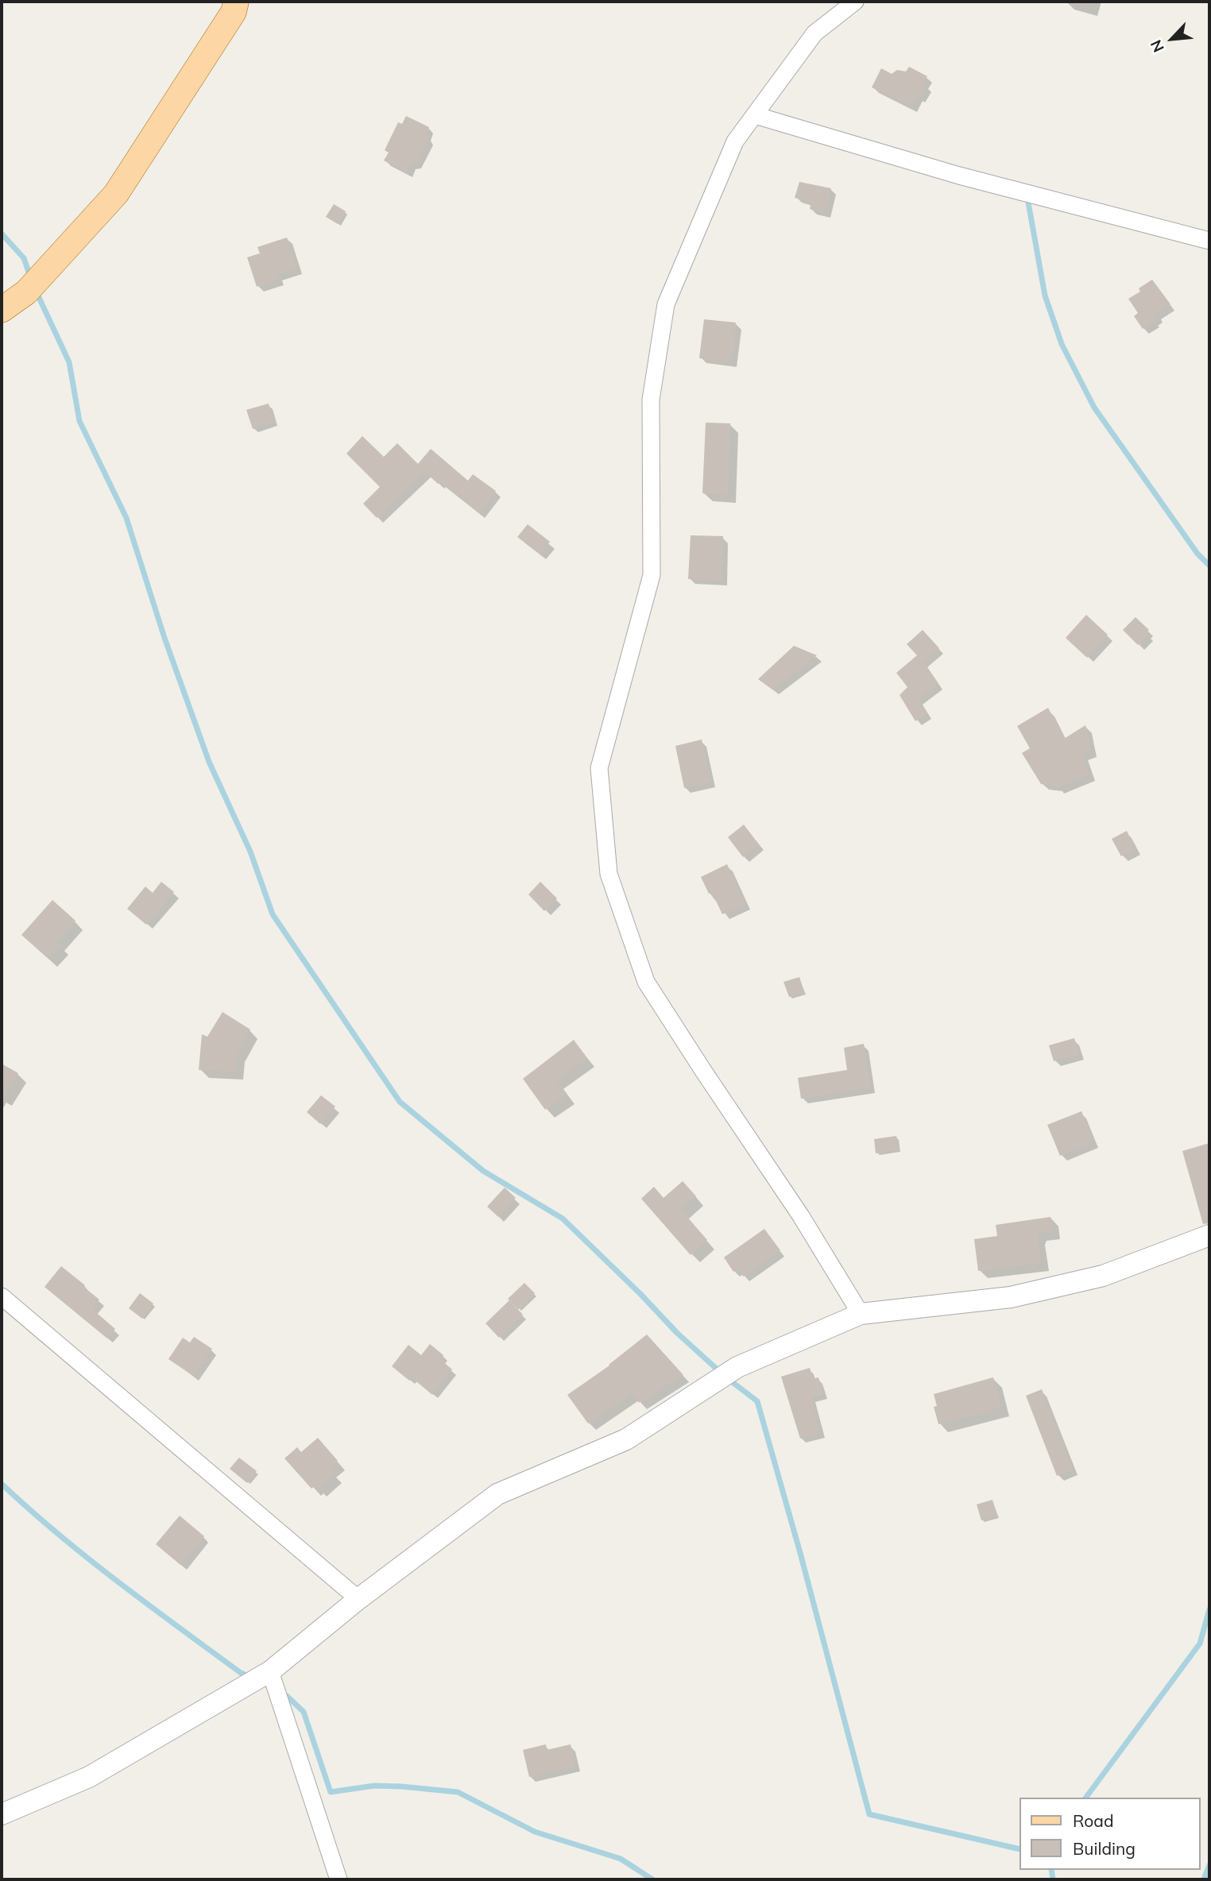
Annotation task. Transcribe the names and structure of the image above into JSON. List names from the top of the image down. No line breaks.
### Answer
{"legend":["Road","Building"],"north":"bottom left"}
